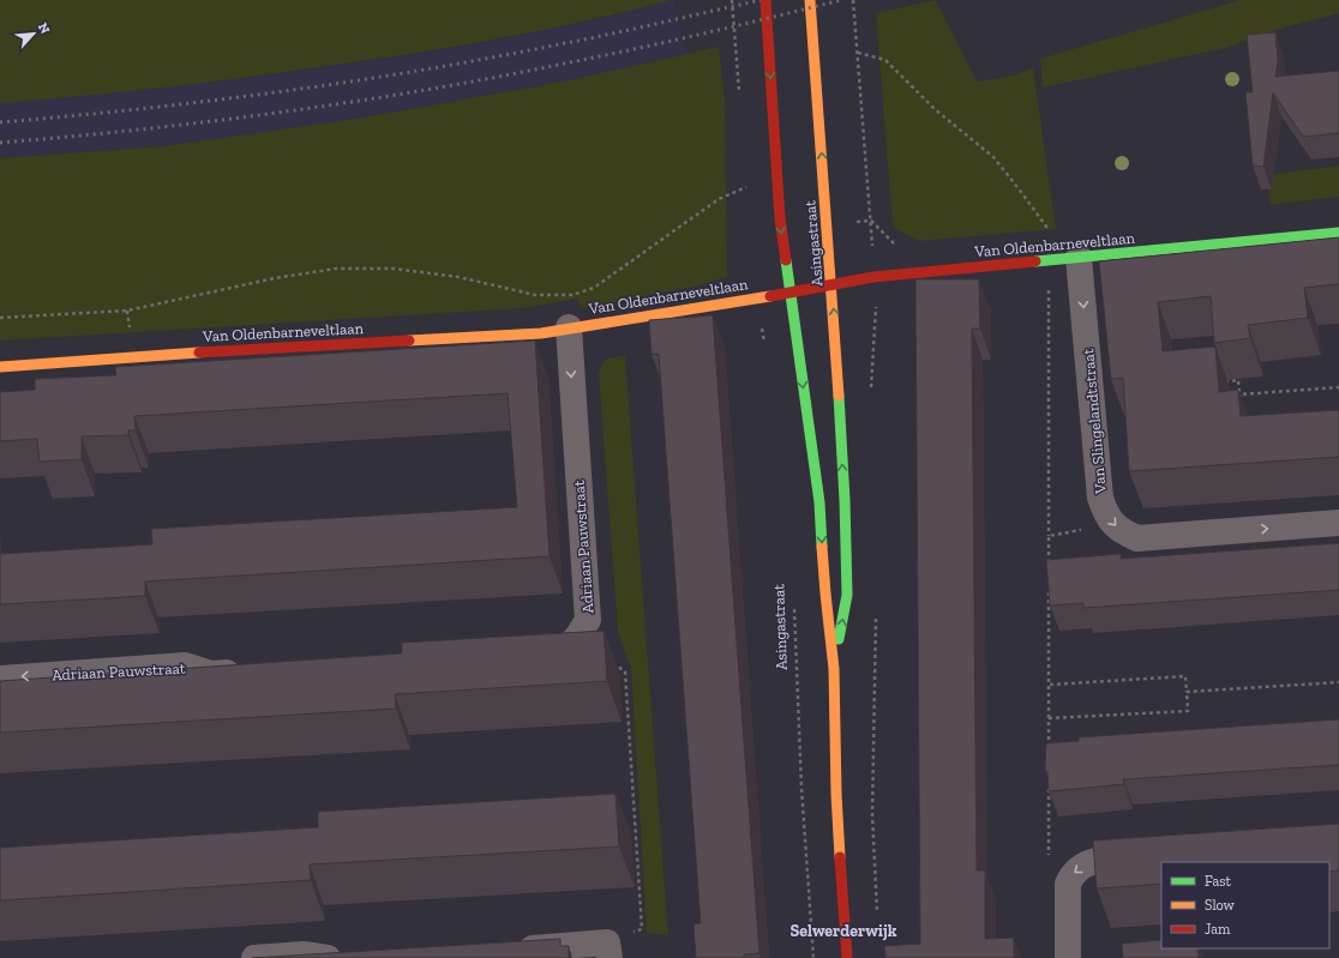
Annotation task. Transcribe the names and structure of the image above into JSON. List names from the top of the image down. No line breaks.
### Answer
{"streets":{"main road":["Asingastraat","Van Oldenbarneveltlaan"],"street":["Van Slingelandtstraat","Adriaan Pauwstraat"]},"crossings":[["Asingastraat","Van Oldenbarneveltlaan"],["Van Oldenbarneveltlaan","Van Slingelandtstraat"],["Van Oldenbarneveltlaan","Adriaan Pauwstraat"]],"one_way":["Van Slingelandtstraat"],"districts":["Selwerderwijk"],"legend":["Fast","Slow","Jam"],"north":"top right"}
